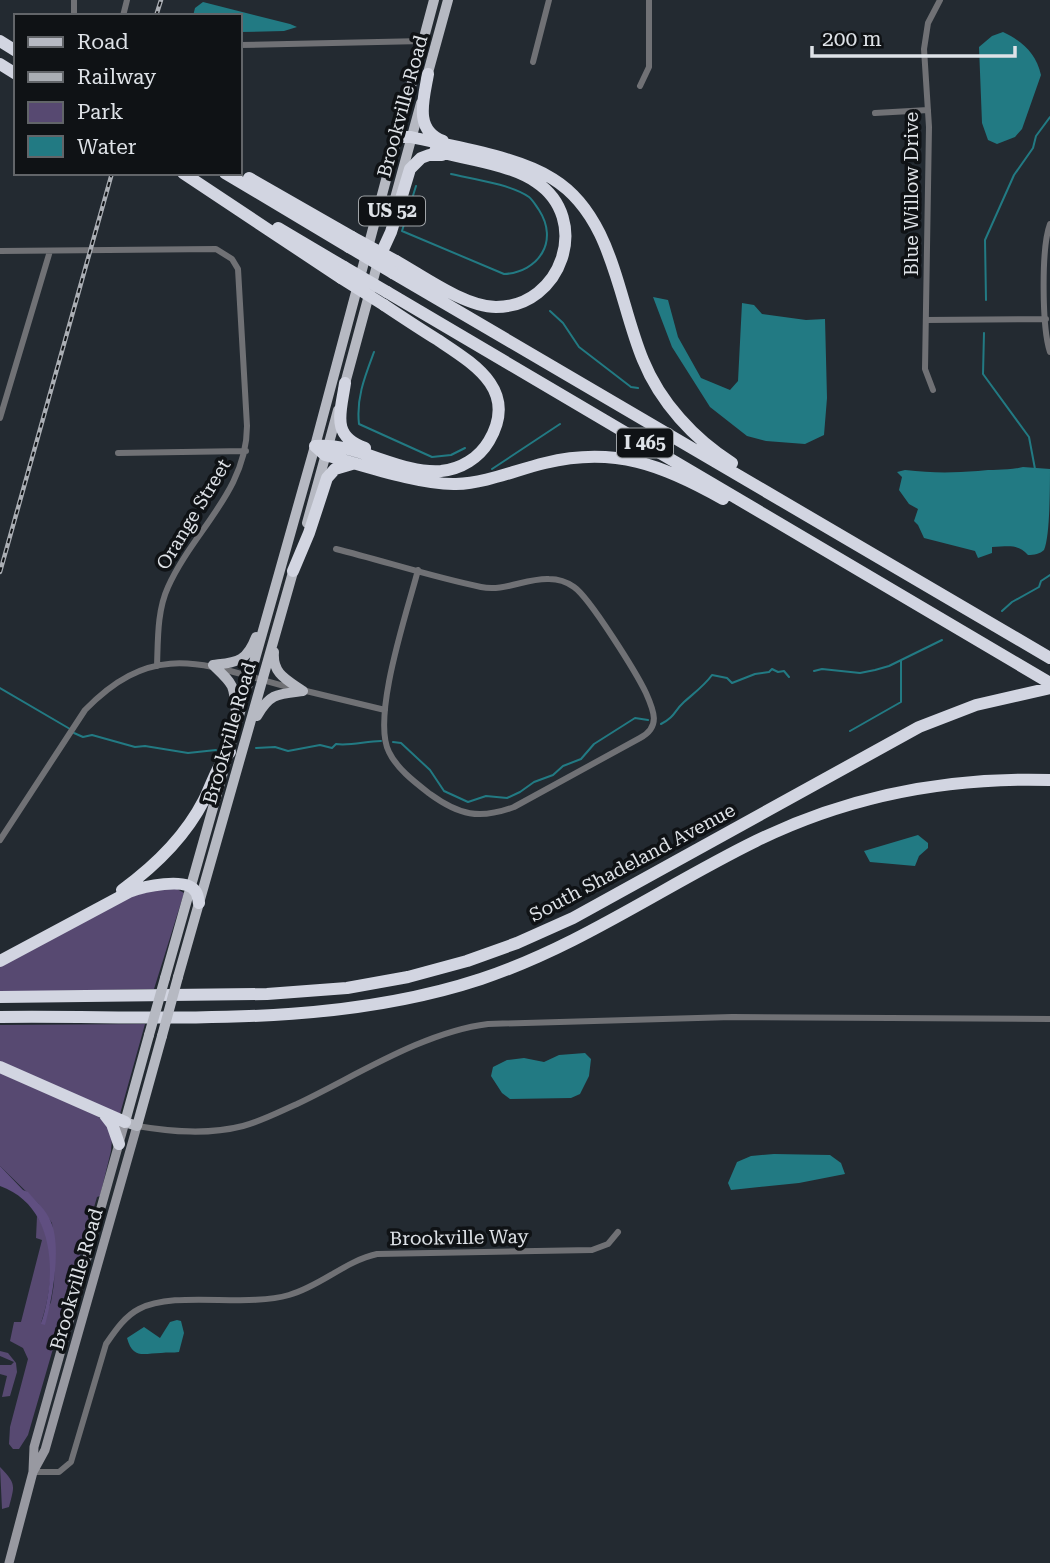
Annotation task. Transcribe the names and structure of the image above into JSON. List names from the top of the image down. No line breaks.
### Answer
{"streets":{"highway":["US 52","I 465","South Shadeland Avenue"],"main road":["Brookville Road"],"street":["Blue Willow Drive","Orange Street","Brookville Way"]},"crossings":[["Brookville Road","US 52"],["Brookville Road","Brookville Way"],["US 52","I 465"]],"legend":["Road","Railway","Park","Water"],"scale_bar":"200 m"}
